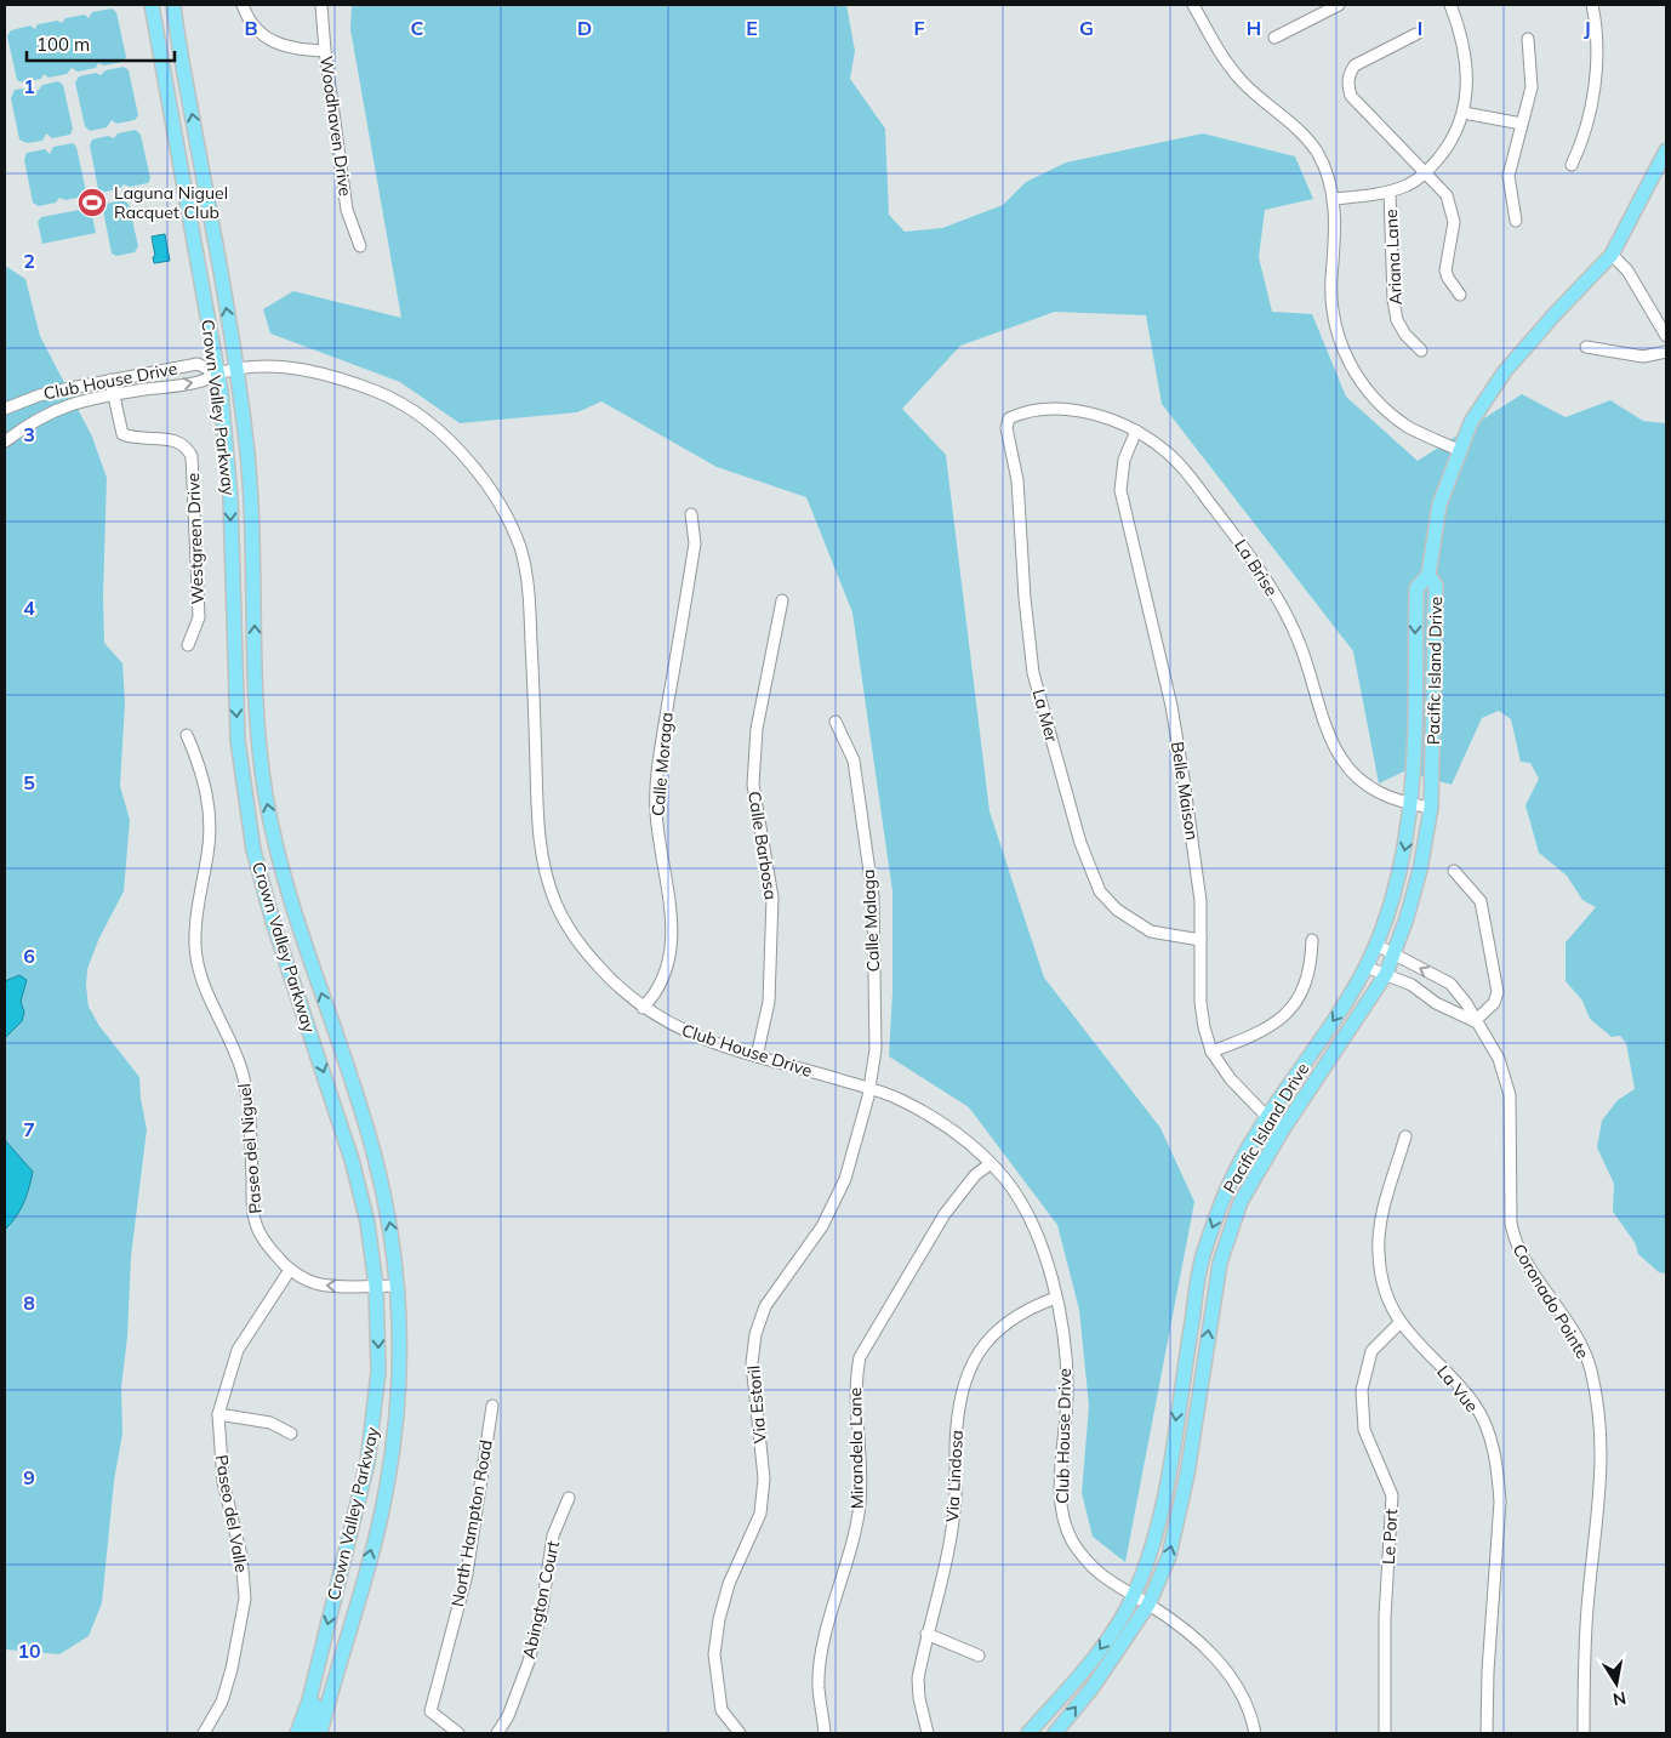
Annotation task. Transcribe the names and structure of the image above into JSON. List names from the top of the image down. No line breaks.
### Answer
{"streets":{"main road":["Crown Valley Parkway","Pacific Island Drive"],"street":["Woodhaven Drive","Ariana Lane","Club House Drive","Westgreen Drive","La Brise","La Mer","Calle Moraga","Belle Maison","Calle Barbosa","Calle Malaga","Paseo del Niguel","Coronado Pointe","La Vue","Via Estoril","Mirandela Lane","Via Lindosa","Paseo del Valle","North Hampton Road","Le Port","Abington Court"]},"crossings":[["Club House Drive","Crown Valley Parkway"],["Club House Drive","Westgreen Drive"],["Club House Drive","Pacific Island Drive"],["Club House Drive","Calle Moraga"],["Club House Drive","Calle Barbosa"],["Club House Drive","Calle Malaga"],["Club House Drive","Via Estoril"],["Club House Drive","Mirandela Lane"],["Club House Drive","Via Lindosa"],["Crown Valley Parkway","Paseo del Niguel"],["La Brise","Pacific Island Drive"],["La Brise","La Mer"],["La Brise","Belle Maison"],["Pacific Island Drive","Belle Maison"],["Pacific Island Drive","Coronado Pointe"],["La Mer","Belle Maison"],["Calle Malaga","Via Estoril"],["Paseo del Niguel","Paseo del Valle"],["La Vue","Le Port"]],"places":{"sports":["Laguna Niguel Racquet Club"]},"scale_bar":"100 m","north":"bottom","grid":{"columns":["B","C","D","E","F","G","H","I","J"],"rows":["1","2","3","4","5","6","7","8","9","10"]}}
